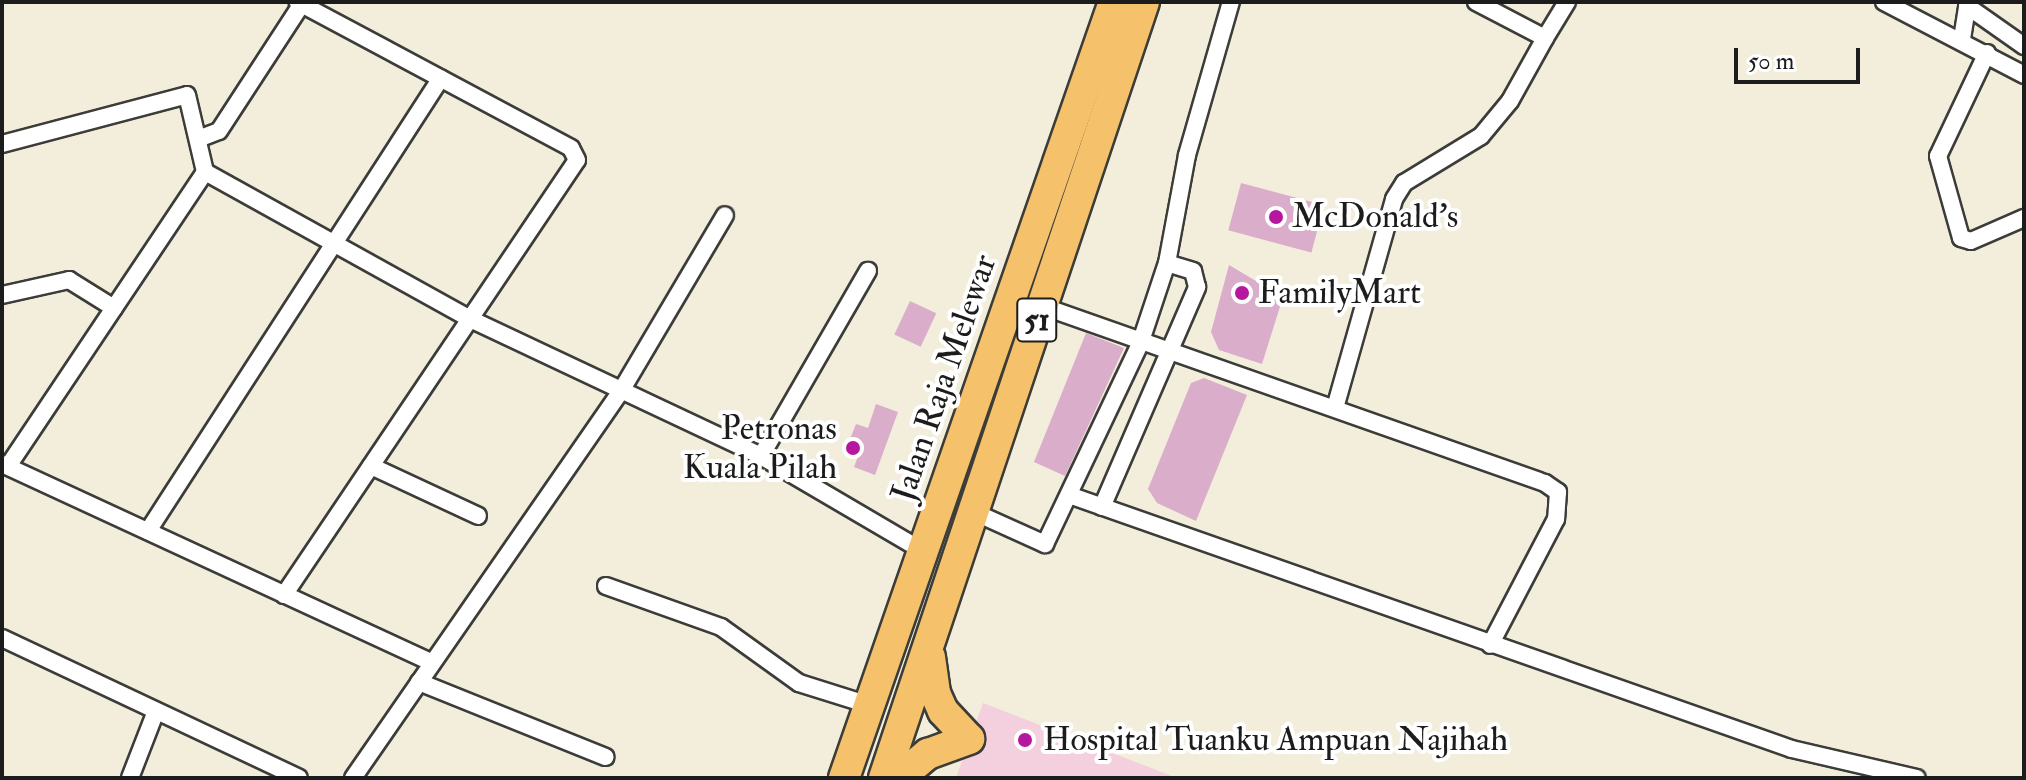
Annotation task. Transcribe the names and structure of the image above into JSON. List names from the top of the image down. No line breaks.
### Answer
{"streets":{"highway":["51","Jalan Raja Melewar"]},"places":["McDonald's","FamilyMart","Petronas Kuala Pilah","Hospital Tuanku Ampuan Najihah"],"scale_bar":"50 m"}
